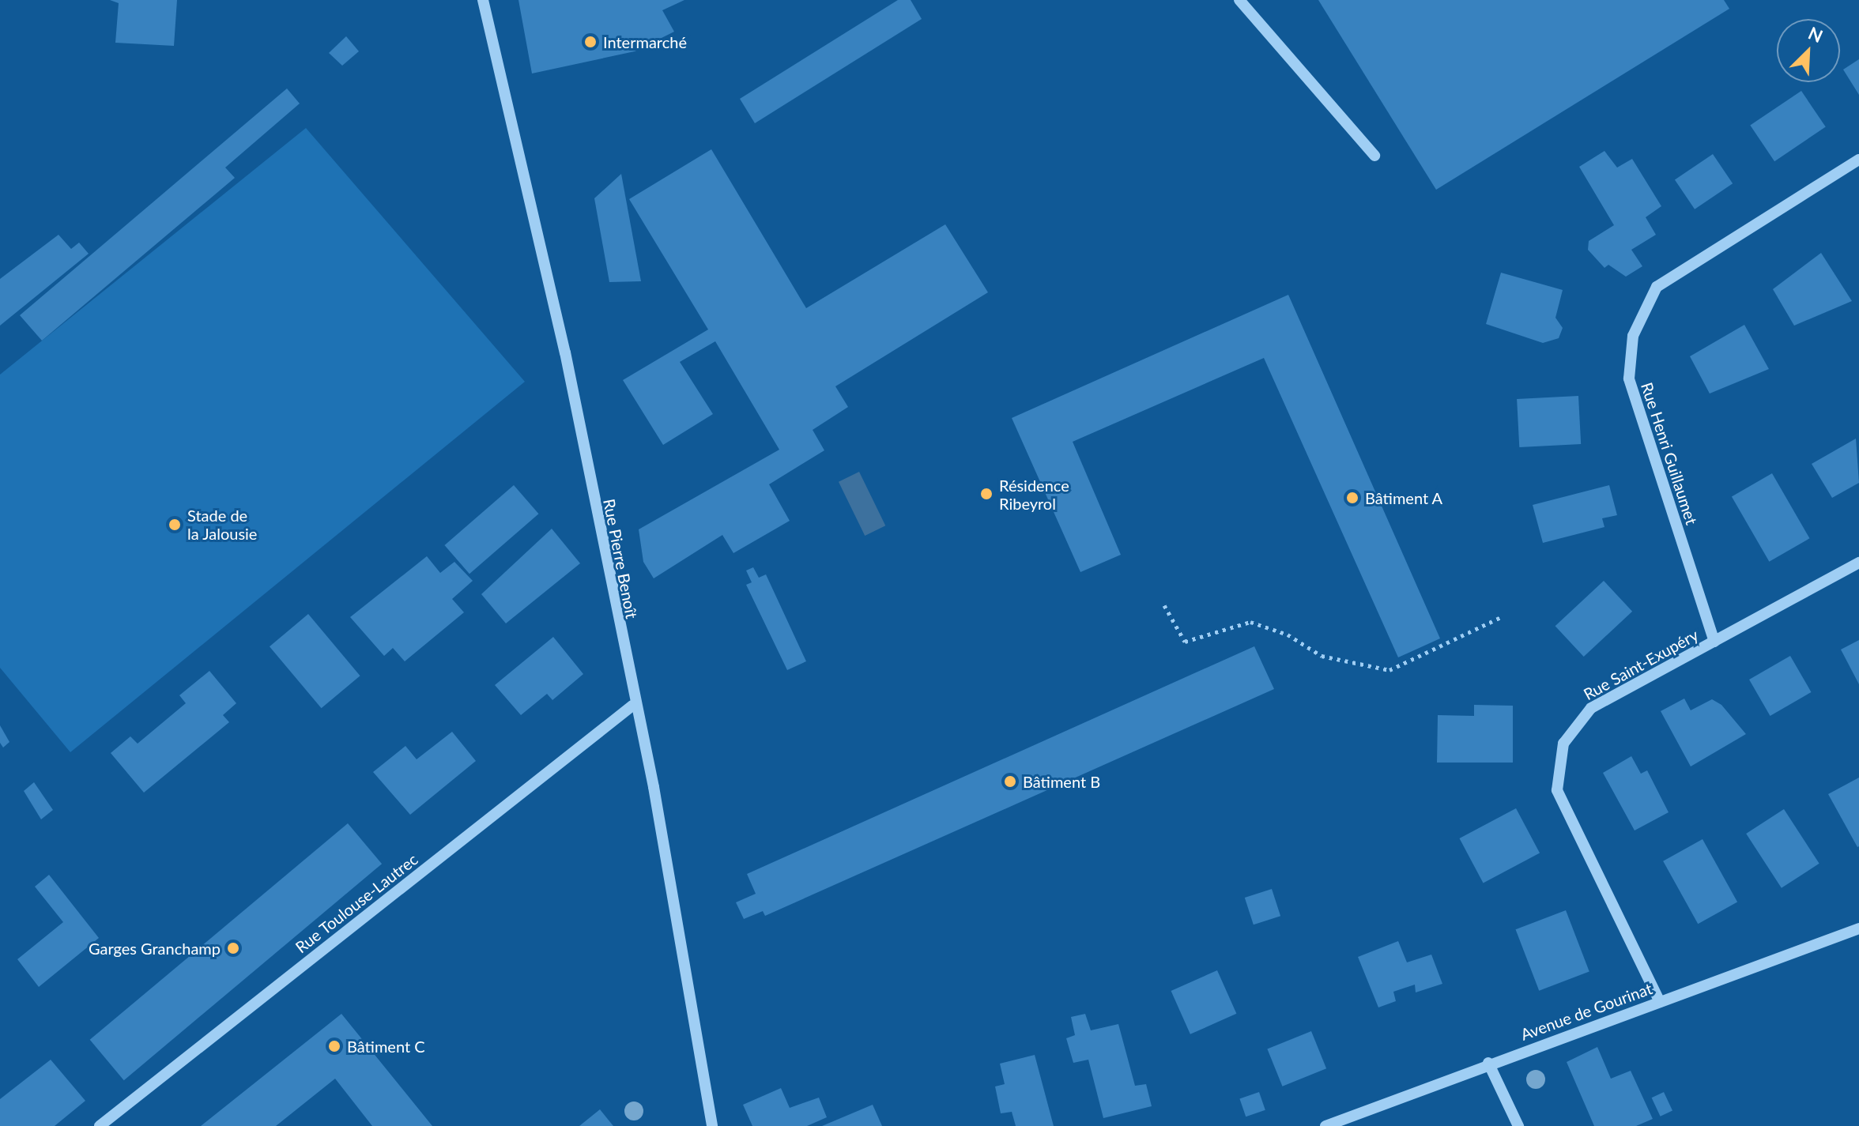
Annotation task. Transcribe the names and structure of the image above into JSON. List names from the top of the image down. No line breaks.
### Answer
{"streets":{"street":["Rue Henri Guillaumet","Rue Pierre Benoît","Rue Saint-Exupéry","Rue Toulouse-Lautrec","Avenue de Gourinat"]},"crossings":[["Rue Henri Guillaumet","Rue Saint-Exupéry"],["Rue Pierre Benoît","Rue Toulouse-Lautrec"],["Rue Saint-Exupéry","Avenue de Gourinat"]],"places":["Intermarché","Résidence Ribeyrol","Bâtiment A","Stade de la Jalousie","Bâtiment B","Garges Granchamp","Bâtiment C"],"north":"top right"}
